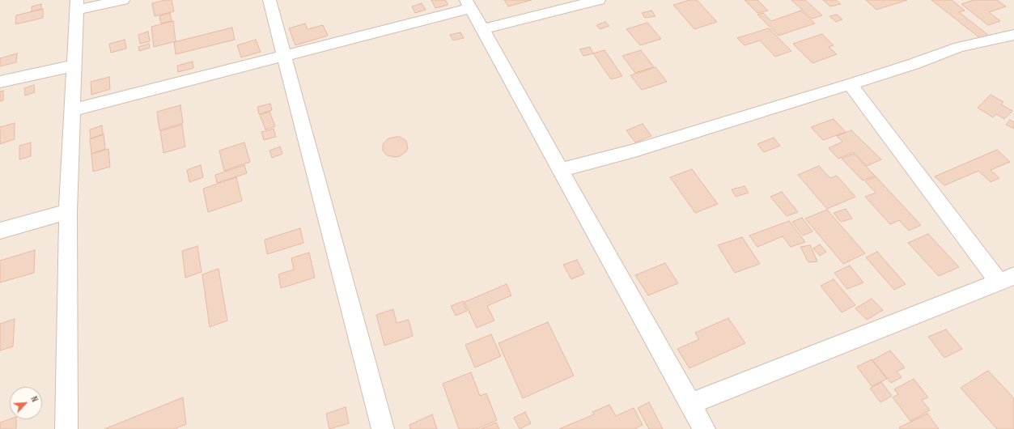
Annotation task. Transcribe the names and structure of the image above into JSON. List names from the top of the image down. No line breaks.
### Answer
{"north":"top right"}
